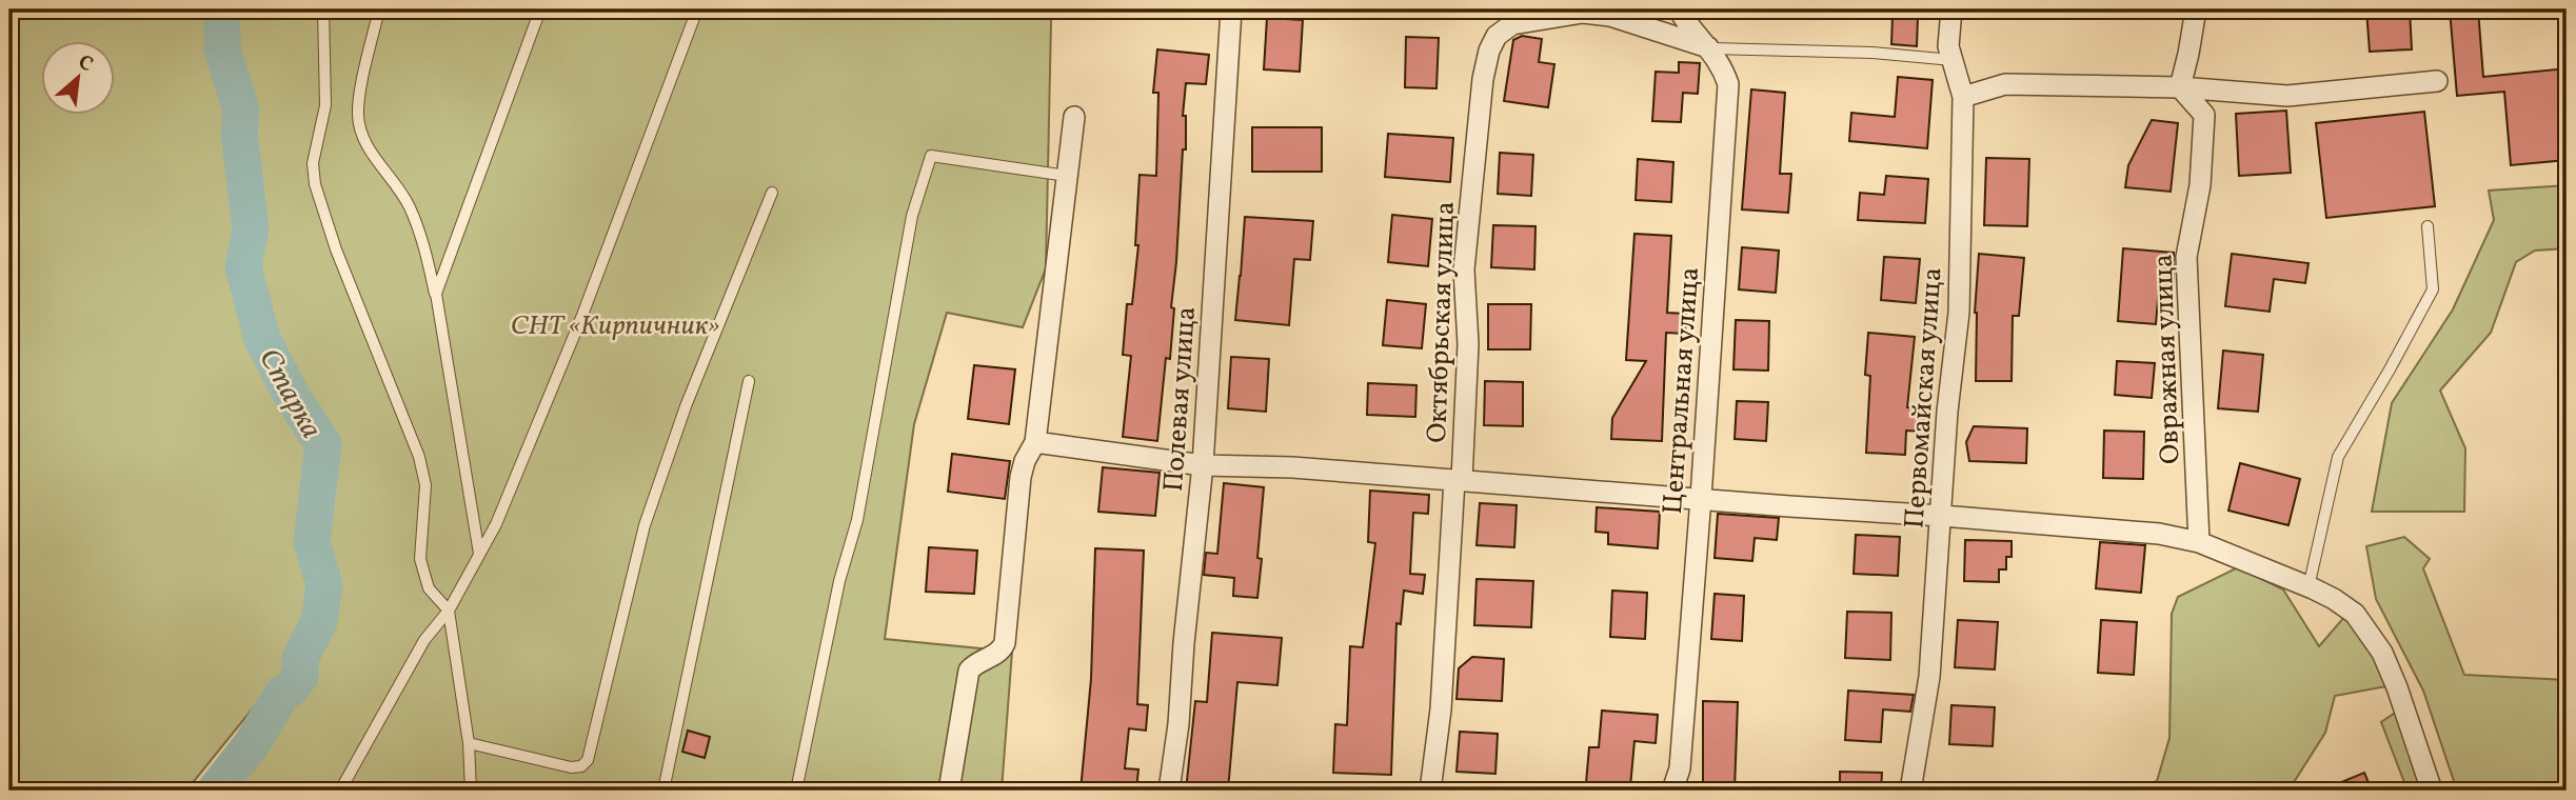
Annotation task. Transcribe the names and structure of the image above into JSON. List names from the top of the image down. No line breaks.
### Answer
{"streets":{"street":["Октябрьская улица","Овражная улица","Центральная улица","Первомайская улица","Полевая улица"]},"water":["Старка"],"parks":["СНТ «Кирпичник»"],"north":"top right"}
